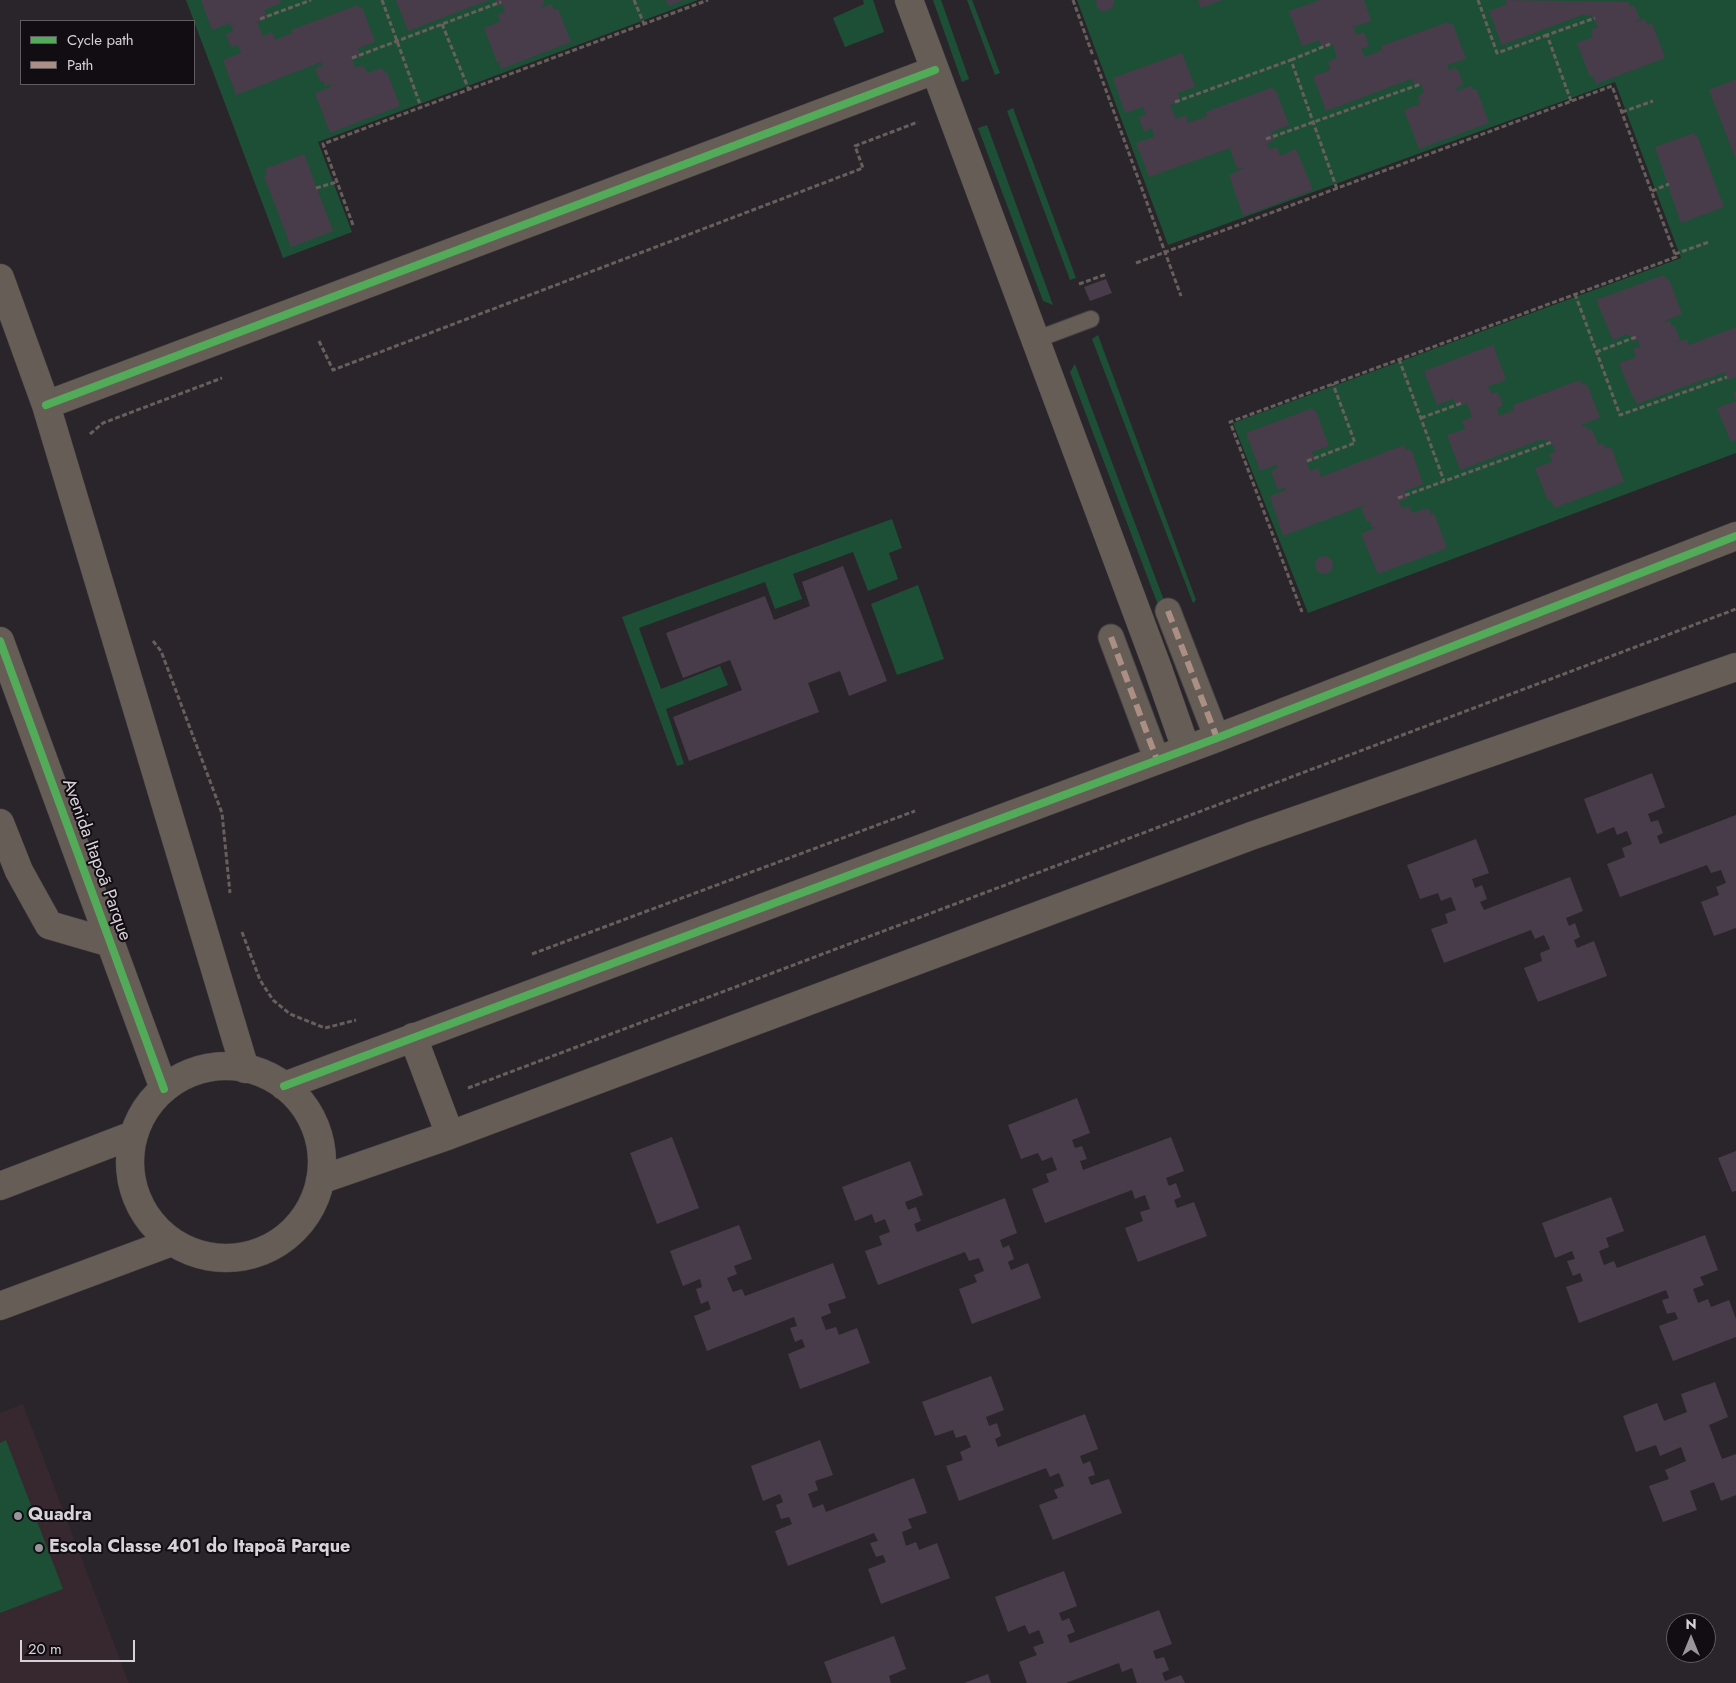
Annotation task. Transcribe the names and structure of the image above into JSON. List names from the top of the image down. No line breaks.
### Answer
{"streets":{"street":["Avenida Itapoã Parque"]},"places":["Quadra","Escola Classe 401 do Itapoã Parque"],"legend":["Cycle path","Path"],"scale_bar":"20 m","north":"top"}
